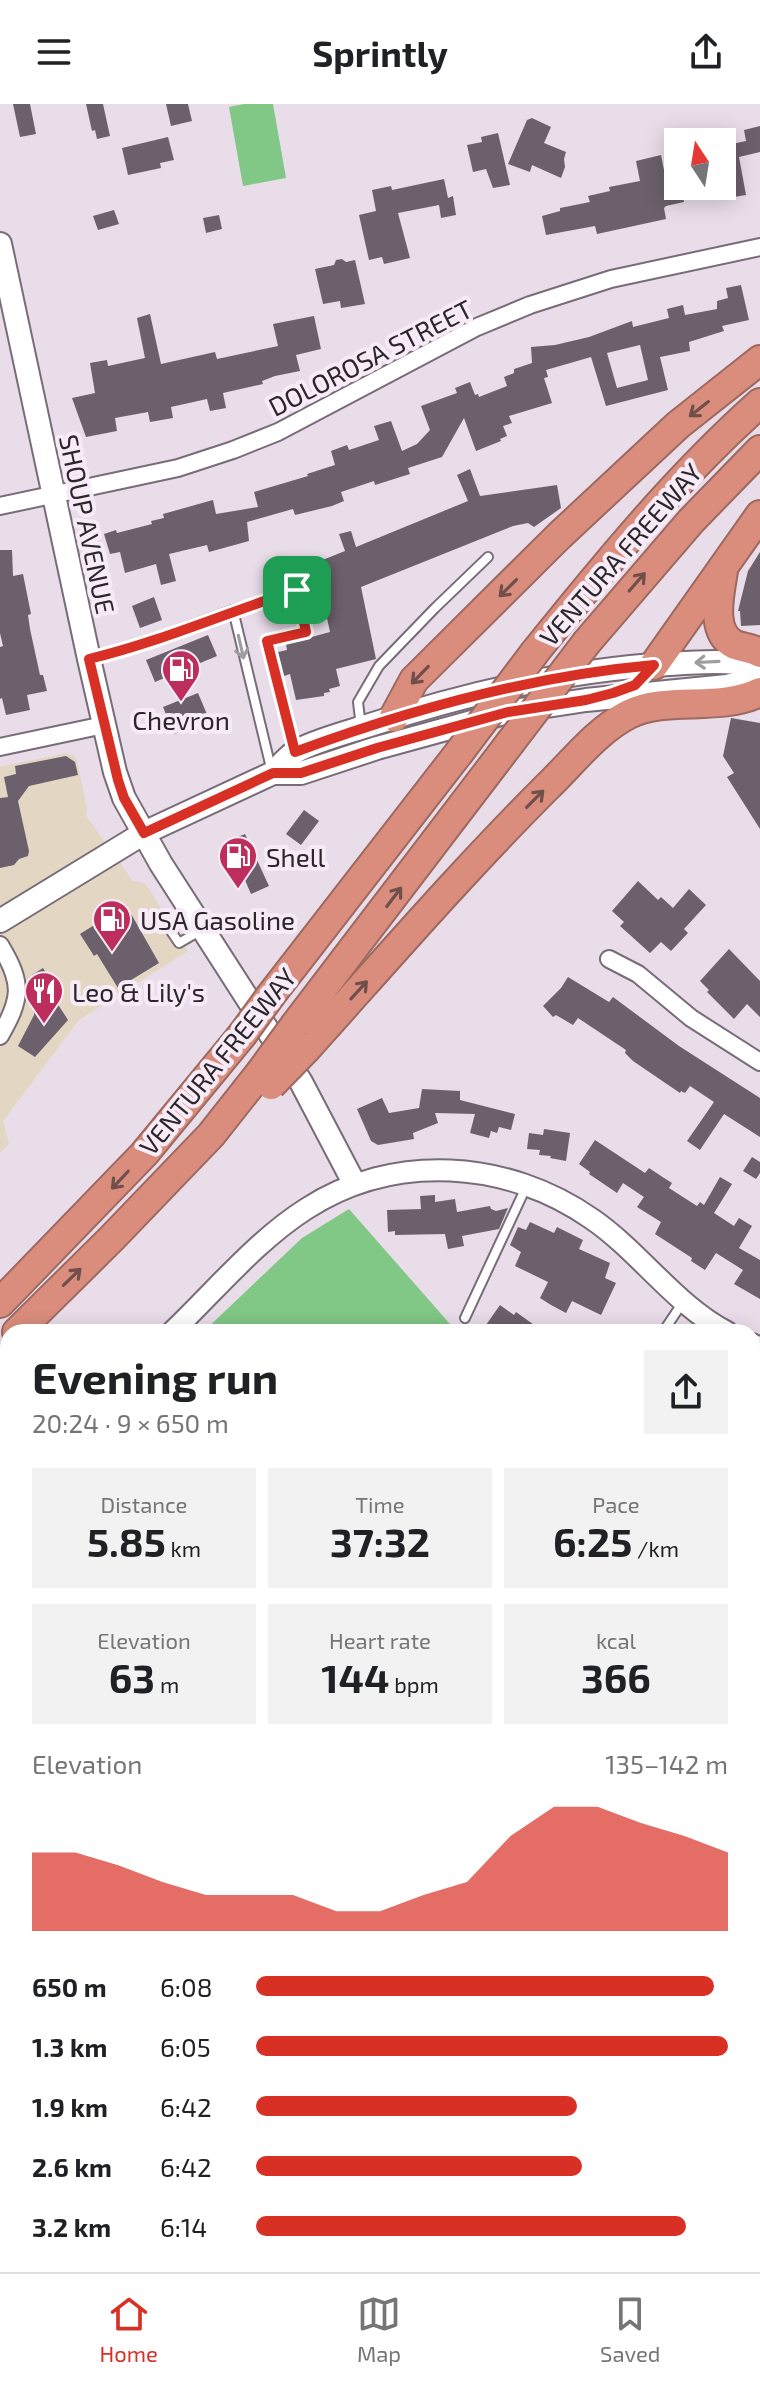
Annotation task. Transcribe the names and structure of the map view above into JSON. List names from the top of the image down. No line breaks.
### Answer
{"streets":{"highway":["VENTURA FREEWAY"],"main road":["SHOUP AVENUE"],"street":["DOLOROSA STREET"]},"crossings":[["DOLOROSA STREET","SHOUP AVENUE"]],"places":{"fuel station":["Chevron","Shell","USA Gasoline"],"restaurant":["Leo & Lily's"]},"north":"top","page":{"header":"Sprintly","heading":["Evening run","20:24 · 9 × 650 m"],"stats":[["Distance","5.85 km"],["Time","37:32"],["Pace","6:25 /km"],["Elevation","63 m"],["Heart rate","144 bpm"],["kcal","366"]],"chart":["Elevation","135–142 m"],"list":[{"name":"650 m","note":"6:08"},{"name":"1.3 km","note":"6:05"},{"name":"1.9 km","note":"6:42"},{"name":"2.6 km","note":"6:42"},{"name":"3.2 km","note":"6:14"}],"tabs":["Home","Map","Saved"]}}
